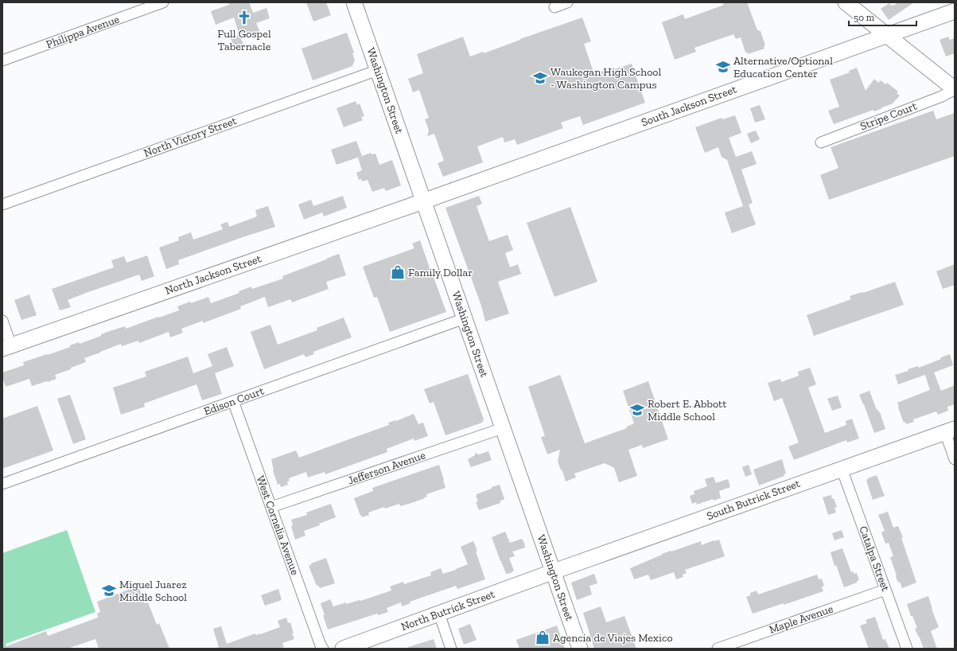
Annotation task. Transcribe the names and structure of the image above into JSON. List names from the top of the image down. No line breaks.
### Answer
{"streets":{"street":["Philippa Avenue","Washington Street","South Jackson Street","Stripe Court","North Victory Street","North Jackson Street","Edison Court","Jefferson Avenue","South Butrick Street","West Cornelia Avenue","Catalpa Street","North Butrick Street","Maple Avenue"]},"crossings":[["Washington Street","South Jackson Street"],["Washington Street","North Victory Street"],["Washington Street","North Jackson Street"],["Washington Street","Edison Court"],["Washington Street","Jefferson Avenue"],["Washington Street","South Butrick Street"],["Washington Street","North Butrick Street"],["South Jackson Street","North Jackson Street"],["Edison Court","West Cornelia Avenue"],["Jefferson Avenue","West Cornelia Avenue"],["South Butrick Street","Catalpa Street"],["South Butrick Street","North Butrick Street"],["Catalpa Street","Maple Avenue"]],"places":{"church":["Full Gospel Tabernacle"],"school or university":["Alternative/Optional Education Center","Waukegan High School - Washington Campus","Robert E. Abbott Middle School","Miguel Juarez Middle School"],"shop":["Family Dollar","Agencia de Viajes Mexico"]},"scale_bar":"50 m"}
